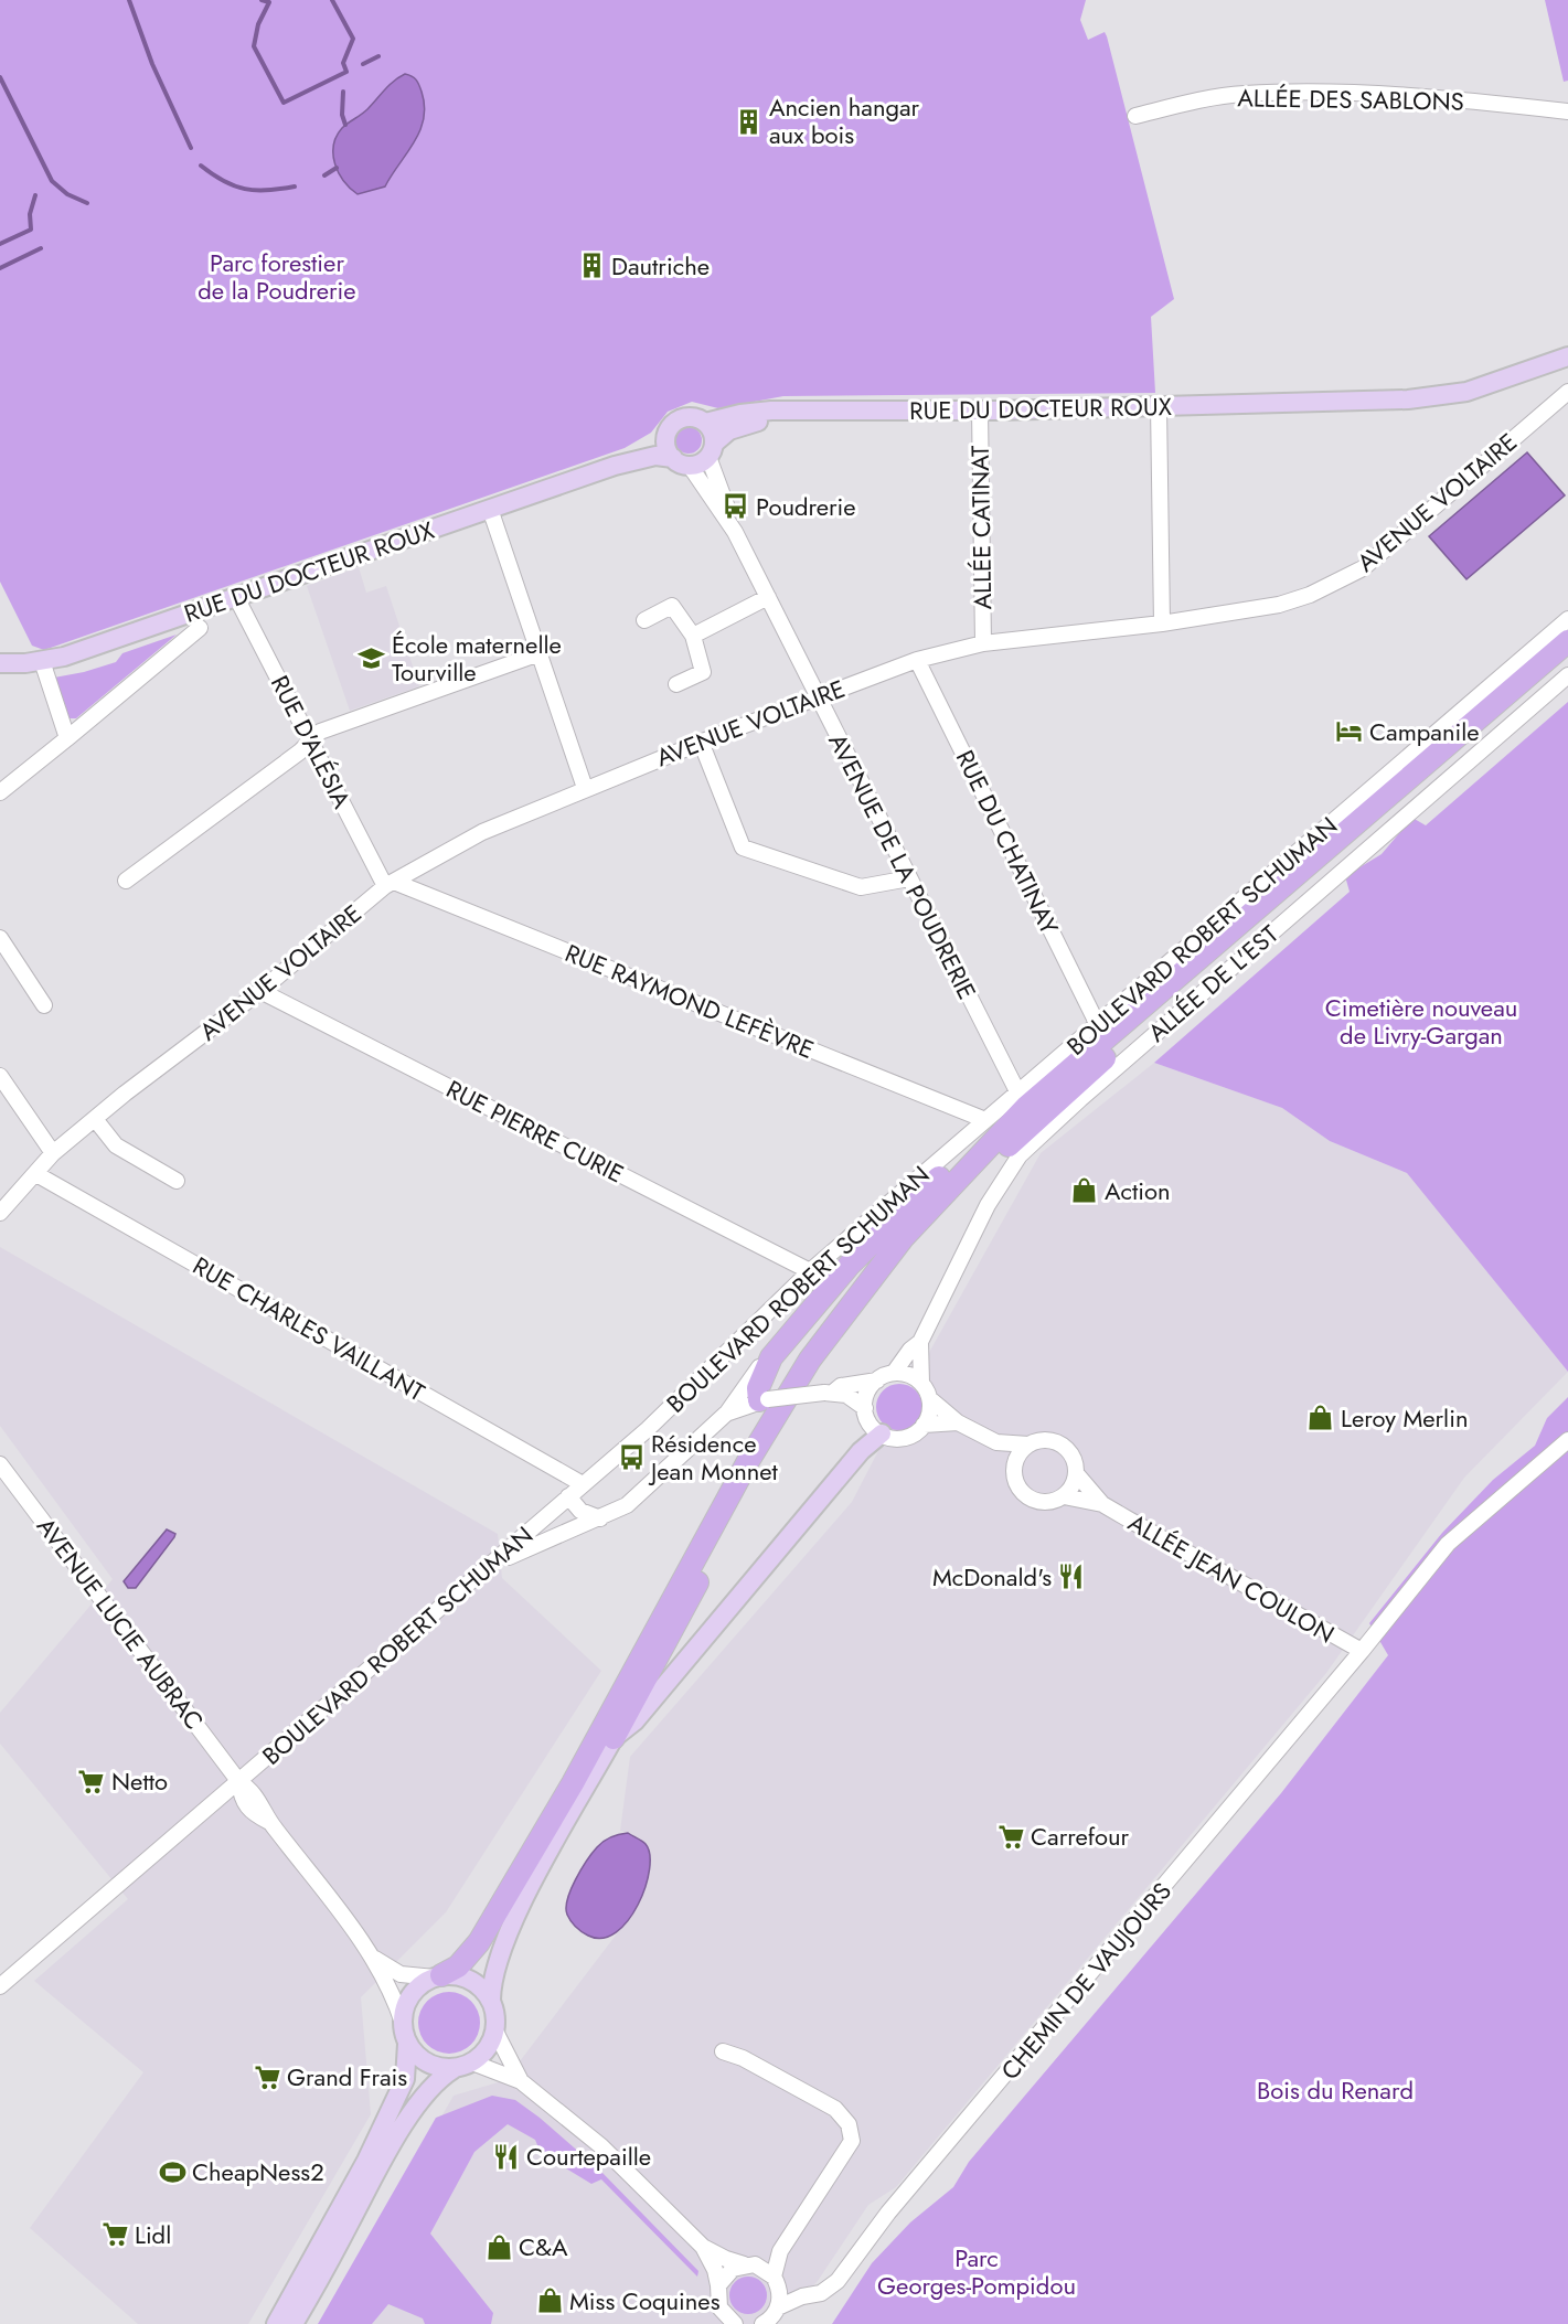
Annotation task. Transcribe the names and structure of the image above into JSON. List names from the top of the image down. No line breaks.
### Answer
{"streets":{"main road":["RUE DU DOCTEUR ROUX"],"street":["ALLÉE DES SABLONS","AVENUE VOLTAIRE","ALLÉE CATINAT","RUE D'ALÉSIA","RUE DU CHATINAY","AVENUE DE LA POUDRERIE","BOULEVARD ROBERT SCHUMAN","ALLÉE DE L'EST","RUE RAYMOND LEFÈVRE","RUE PIERRE CURIE","RUE CHARLES VAILLANT","ALLÉE JEAN COULON","AVENUE LUCIE AUBRAC","CHEMIN DE VAUJOURS"]},"crossings":[["RUE DU DOCTEUR ROUX","ALLÉE CATINAT"],["RUE DU DOCTEUR ROUX","RUE D'ALÉSIA"],["RUE DU DOCTEUR ROUX","AVENUE DE LA POUDRERIE"],["AVENUE VOLTAIRE","ALLÉE CATINAT"],["AVENUE VOLTAIRE","RUE D'ALÉSIA"],["AVENUE VOLTAIRE","RUE DU CHATINAY"],["AVENUE VOLTAIRE","AVENUE DE LA POUDRERIE"],["AVENUE VOLTAIRE","RUE RAYMOND LEFÈVRE"],["AVENUE VOLTAIRE","RUE PIERRE CURIE"],["AVENUE VOLTAIRE","RUE CHARLES VAILLANT"],["RUE D'ALÉSIA","RUE RAYMOND LEFÈVRE"],["RUE DU CHATINAY","BOULEVARD ROBERT SCHUMAN"],["AVENUE DE LA POUDRERIE","BOULEVARD ROBERT SCHUMAN"],["BOULEVARD ROBERT SCHUMAN","RUE RAYMOND LEFÈVRE"],["BOULEVARD ROBERT SCHUMAN","RUE PIERRE CURIE"],["BOULEVARD ROBERT SCHUMAN","RUE CHARLES VAILLANT"],["BOULEVARD ROBERT SCHUMAN","AVENUE LUCIE AUBRAC"],["ALLÉE JEAN COULON","CHEMIN DE VAUJOURS"]],"parks":["Parc forestier de la Poudrerie","Cimetière nouveau de Livry-Gargan","Bois du Renard","Parc Georges-Pompidou"],"places":{"building":["Ancien hangar aux bois","Dautriche"],"bus stop":["Poudrerie","Résidence Jean Monnet"],"school or university":["École maternelle Tourville"],"hotel":["Campanile"],"shop":["Action","Leroy Merlin","C&A","Miss Coquines"],"restaurant":["McDonald's","Courtepaille"],"supermarket":["Netto","Carrefour","Grand Frais","Lidl"],"sports":["CheapNess2"]}}
